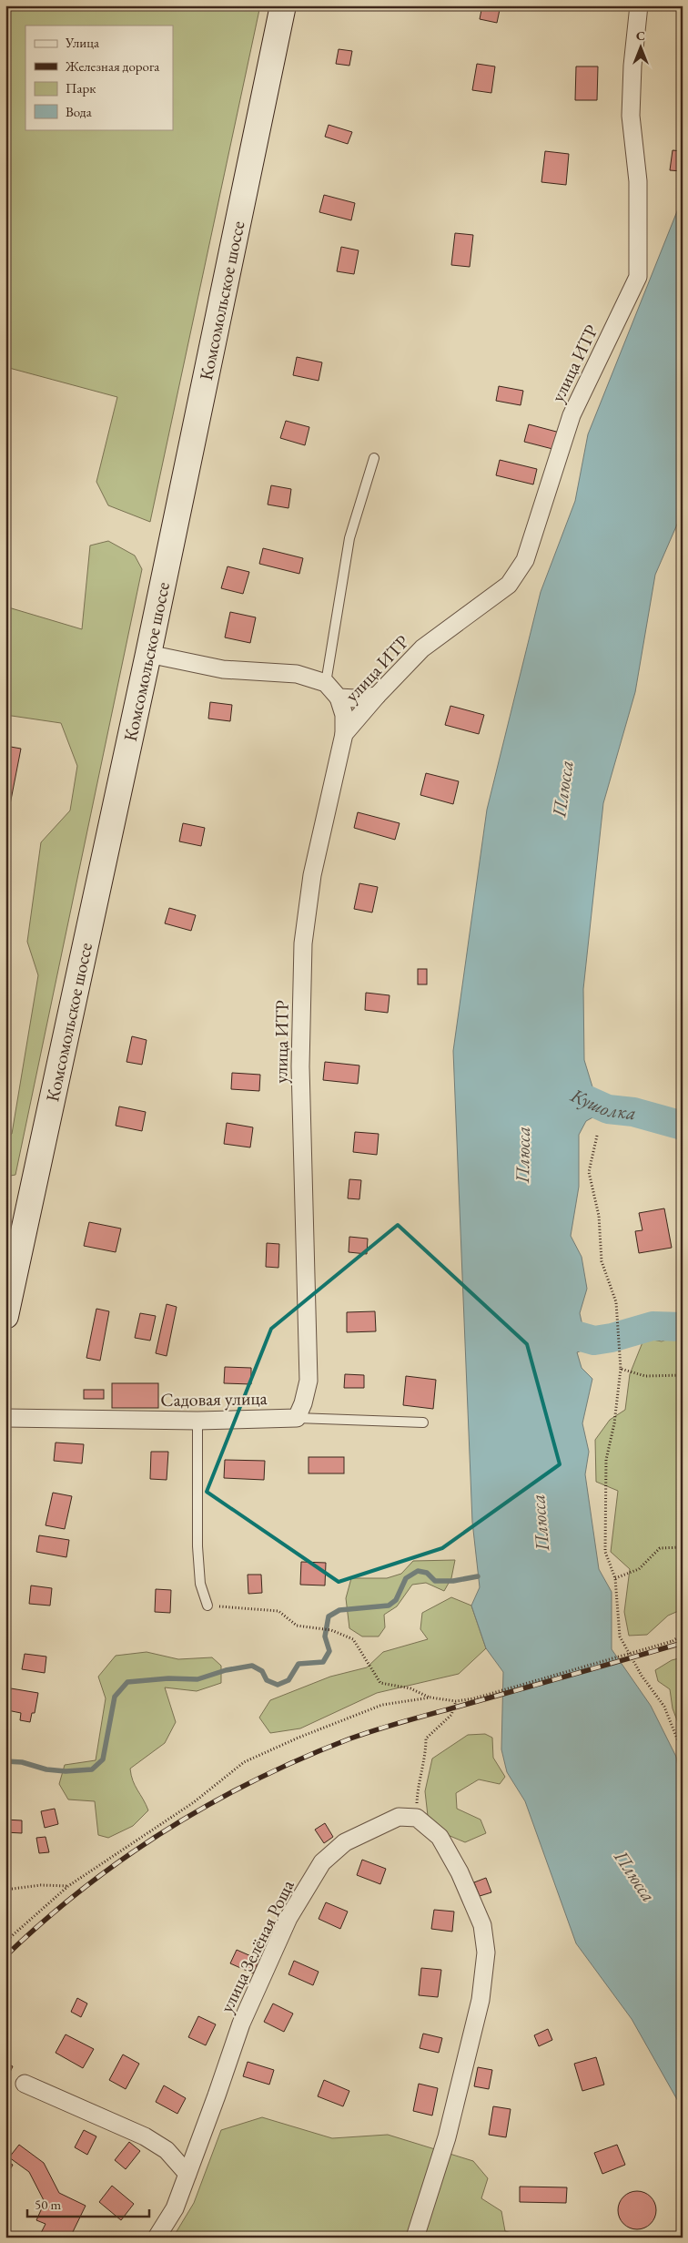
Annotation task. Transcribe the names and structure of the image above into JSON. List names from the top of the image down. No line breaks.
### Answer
{"streets":{"main road":["Комсомольское шоссе"],"street":["улица ИТР","Садовая улица","улица Зелёная Роща"]},"crossings":[["улица ИТР","Садовая улица"]],"water":["Плюсса","Кушолка"],"legend":["Улица","Железная дорога","Парк","Вода"],"scale_bar":"50 m","north":"top"}
